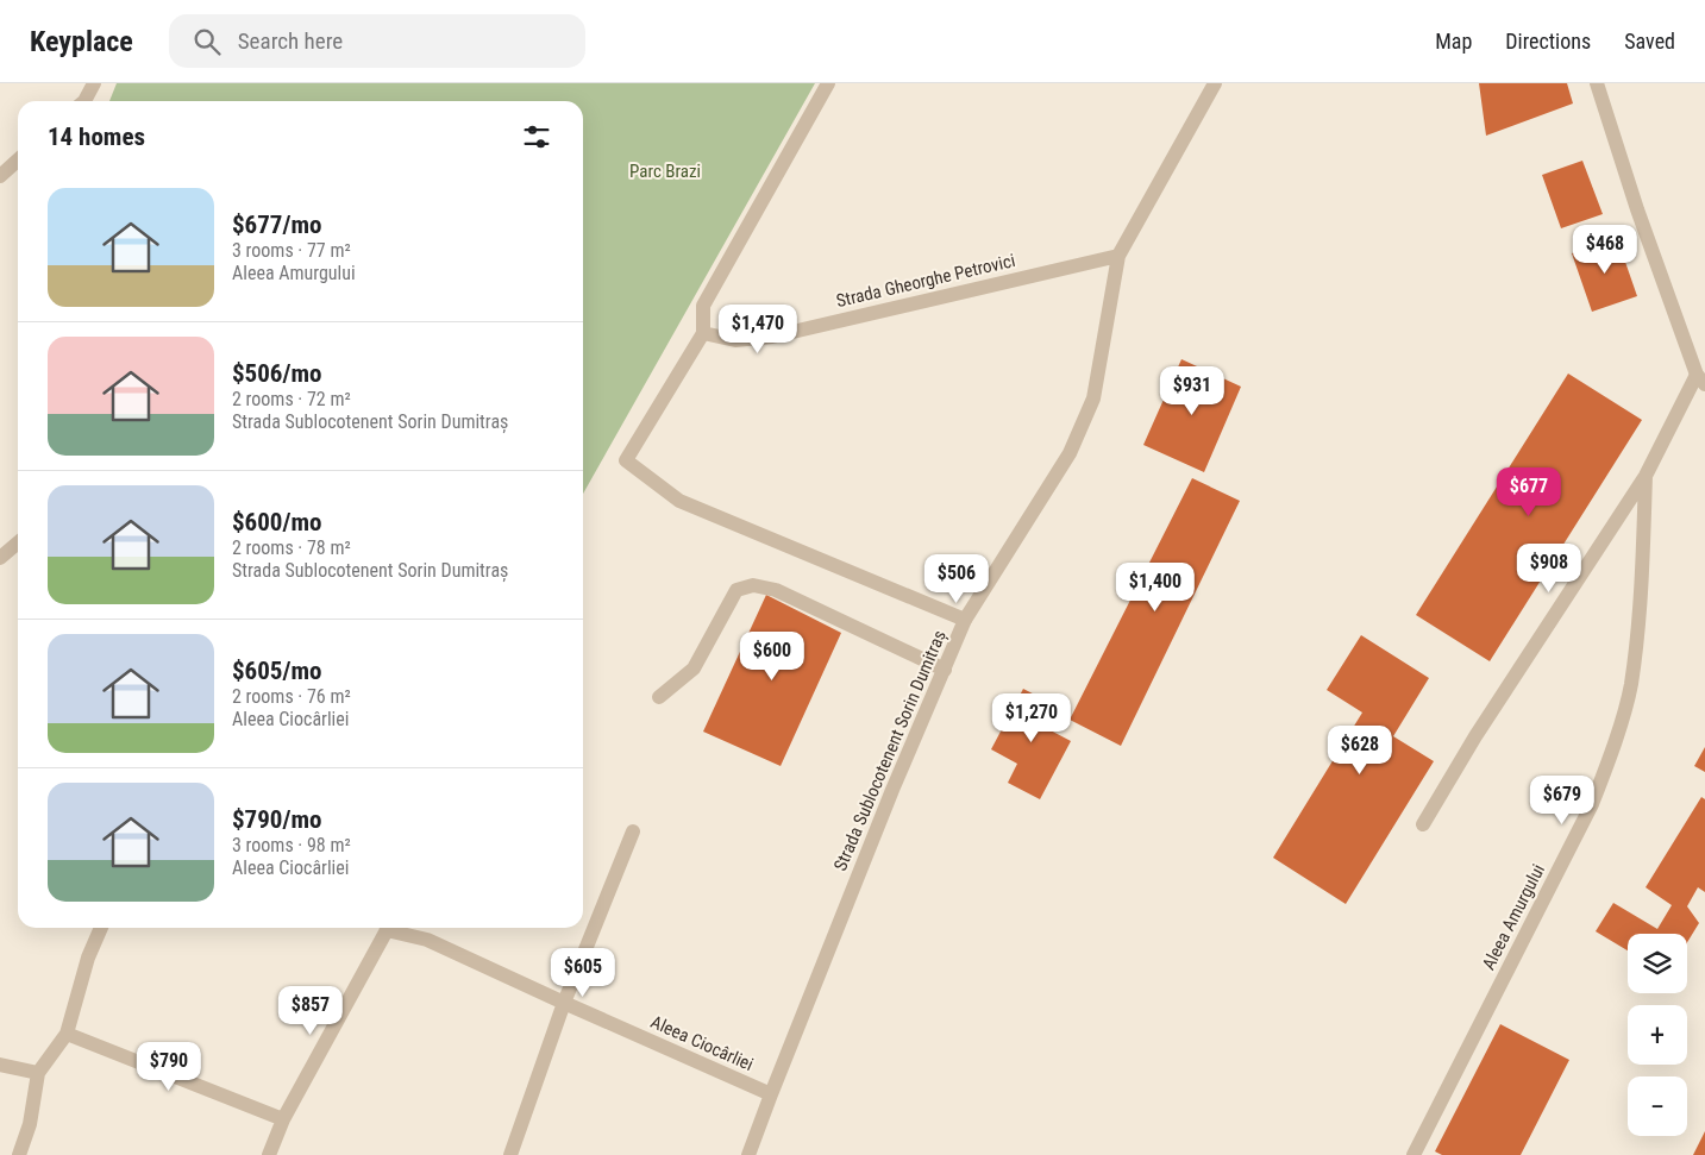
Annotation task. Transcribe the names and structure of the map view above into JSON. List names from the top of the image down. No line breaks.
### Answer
{"streets":{"street":["Strada Gheorghe Petrovici","Strada Sublocotenent Sorin Dumitraș","Aleea Amurgului","Aleea Ciocârliei"]},"crossings":[["Strada Gheorghe Petrovici","Strada Sublocotenent Sorin Dumitraș"],["Strada Sublocotenent Sorin Dumitraș","Aleea Ciocârliei"]],"parks":["Parc Brazi"],"page":{"header":"Keyplace","search":"Search here","nav":["Map","Directions","Saved"],"heading":"14 homes","list":[{"name":"$677/mo","note":"3 rooms · 77 m² · Aleea Amurgului"},{"name":"$506/mo","note":"2 rooms · 72 m² · Strada Sublocotenent Sorin Dumitraș"},{"name":"$600/mo","note":"2 rooms · 78 m² · Strada Sublocotenent Sorin Dumitraș"},{"name":"$605/mo","note":"2 rooms · 76 m² · Aleea Ciocârliei"},{"name":"$790/mo","note":"3 rooms · 98 m² · Aleea Ciocârliei"}],"price":["$468","$1,470","$931","$677","$908","$506","$1,400","$600","$1,270","$628","$679","$605","$857","$790"],"map_buttons":["+","−"]}}
